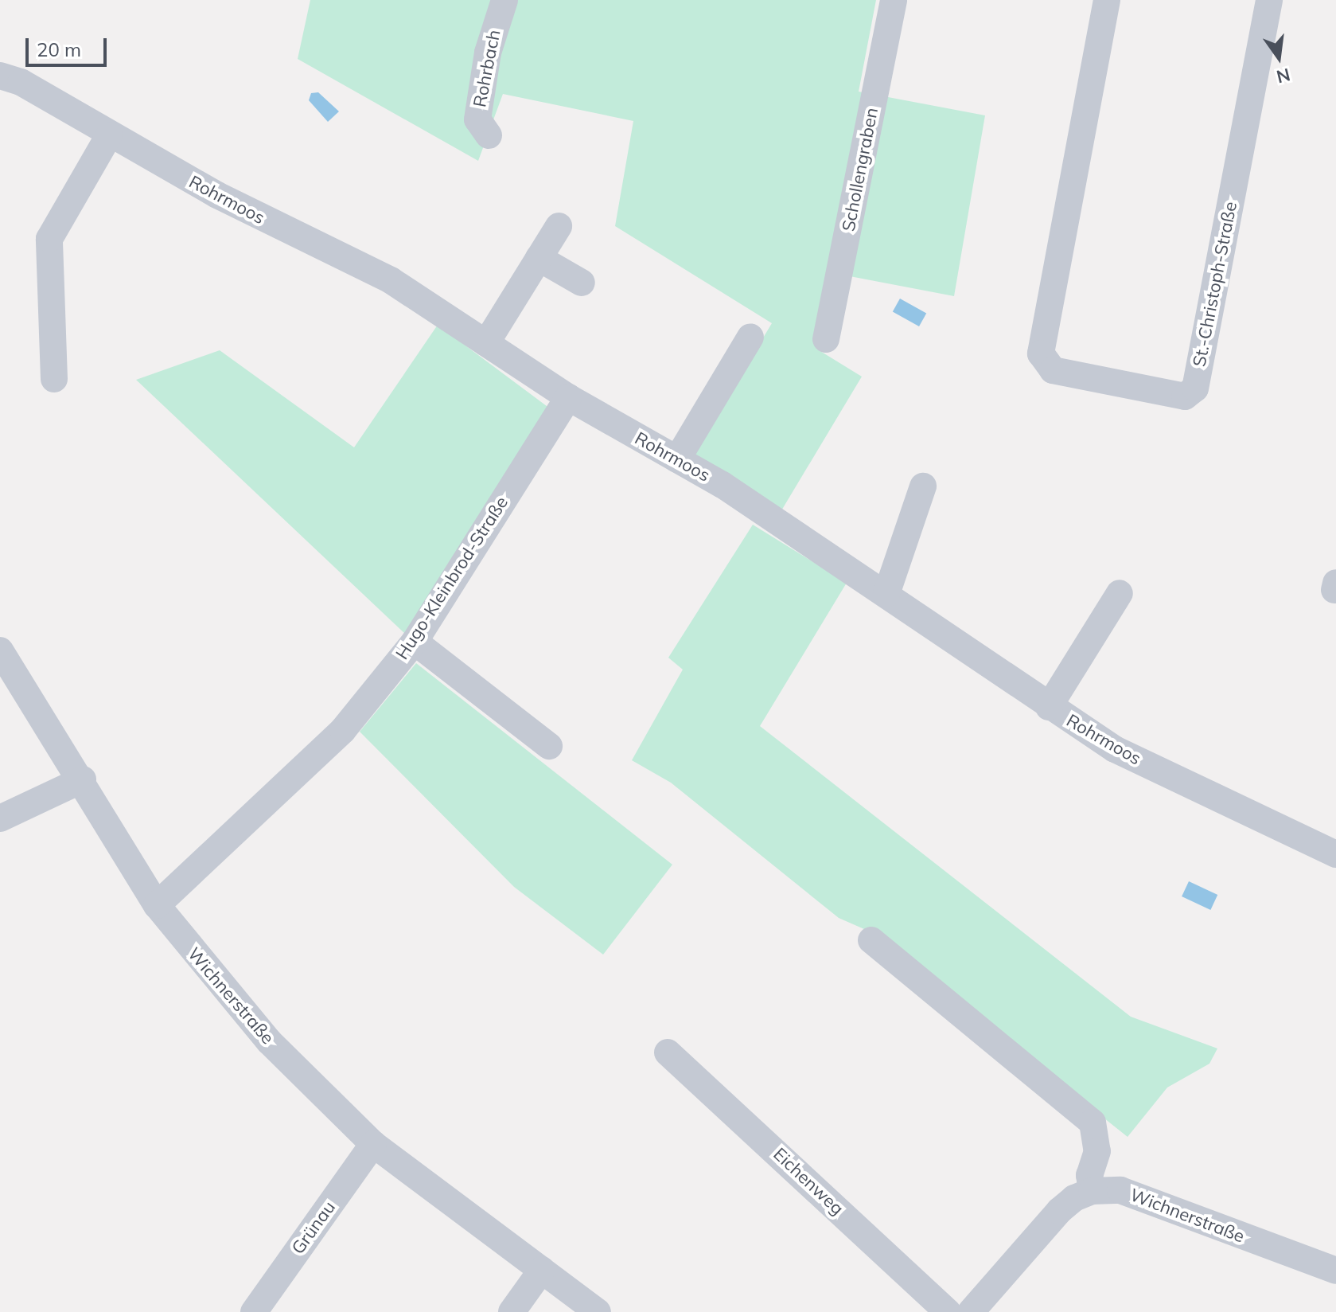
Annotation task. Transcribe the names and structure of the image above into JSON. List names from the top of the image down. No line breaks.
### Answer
{"streets":{"street":["Rohrbach","Schollengraben","Rohrmoos","St.-Christoph-Straße","Hugo-Kleinbrod-Straße","Wichnerstraße","Eichenweg","Grünau"]},"crossings":[["Rohrmoos","Hugo-Kleinbrod-Straße"],["Hugo-Kleinbrod-Straße","Wichnerstraße"],["Wichnerstraße","Grünau"]],"scale_bar":"20 m","north":"bottom"}
